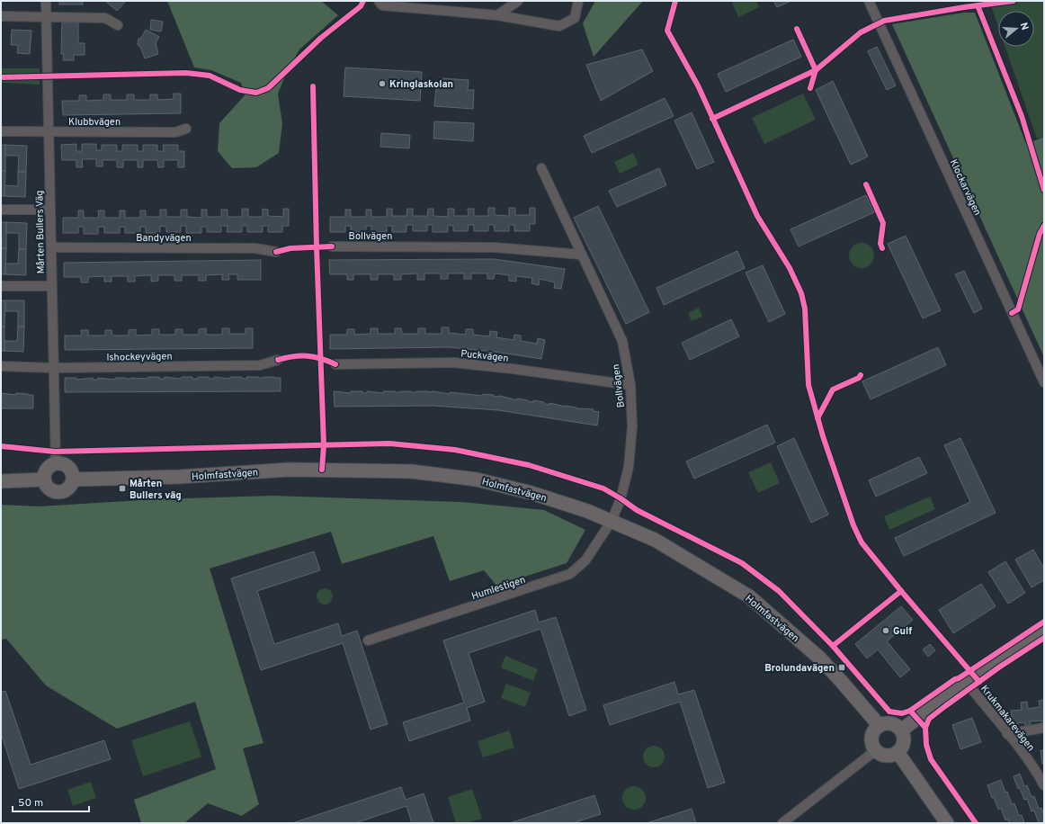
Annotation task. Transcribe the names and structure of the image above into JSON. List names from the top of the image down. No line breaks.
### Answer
{"streets":{"street":["Klubbvägen","Klockarvägen","Mårten Bullers Väg","Bollvägen","Bandyvägen","Puckvägen","Ishockeyvägen","Holmfastvägen","Humlestigen","Krukmakarevägen"]},"crossings":[["Klubbvägen","Mårten Bullers Väg"],["Mårten Bullers Väg","Bandyvägen"],["Mårten Bullers Väg","Ishockeyvägen"],["Mårten Bullers Väg","Holmfastvägen"],["Bollvägen","Puckvägen"],["Bollvägen","Holmfastvägen"],["Bollvägen","Humlestigen"],["Holmfastvägen","Humlestigen"]],"places":{"other":["Kringlaskolan","Gulf"],"transit":["Mårten Bullers väg","Brolundavägen"]},"scale_bar":"50 m","north":"right"}
